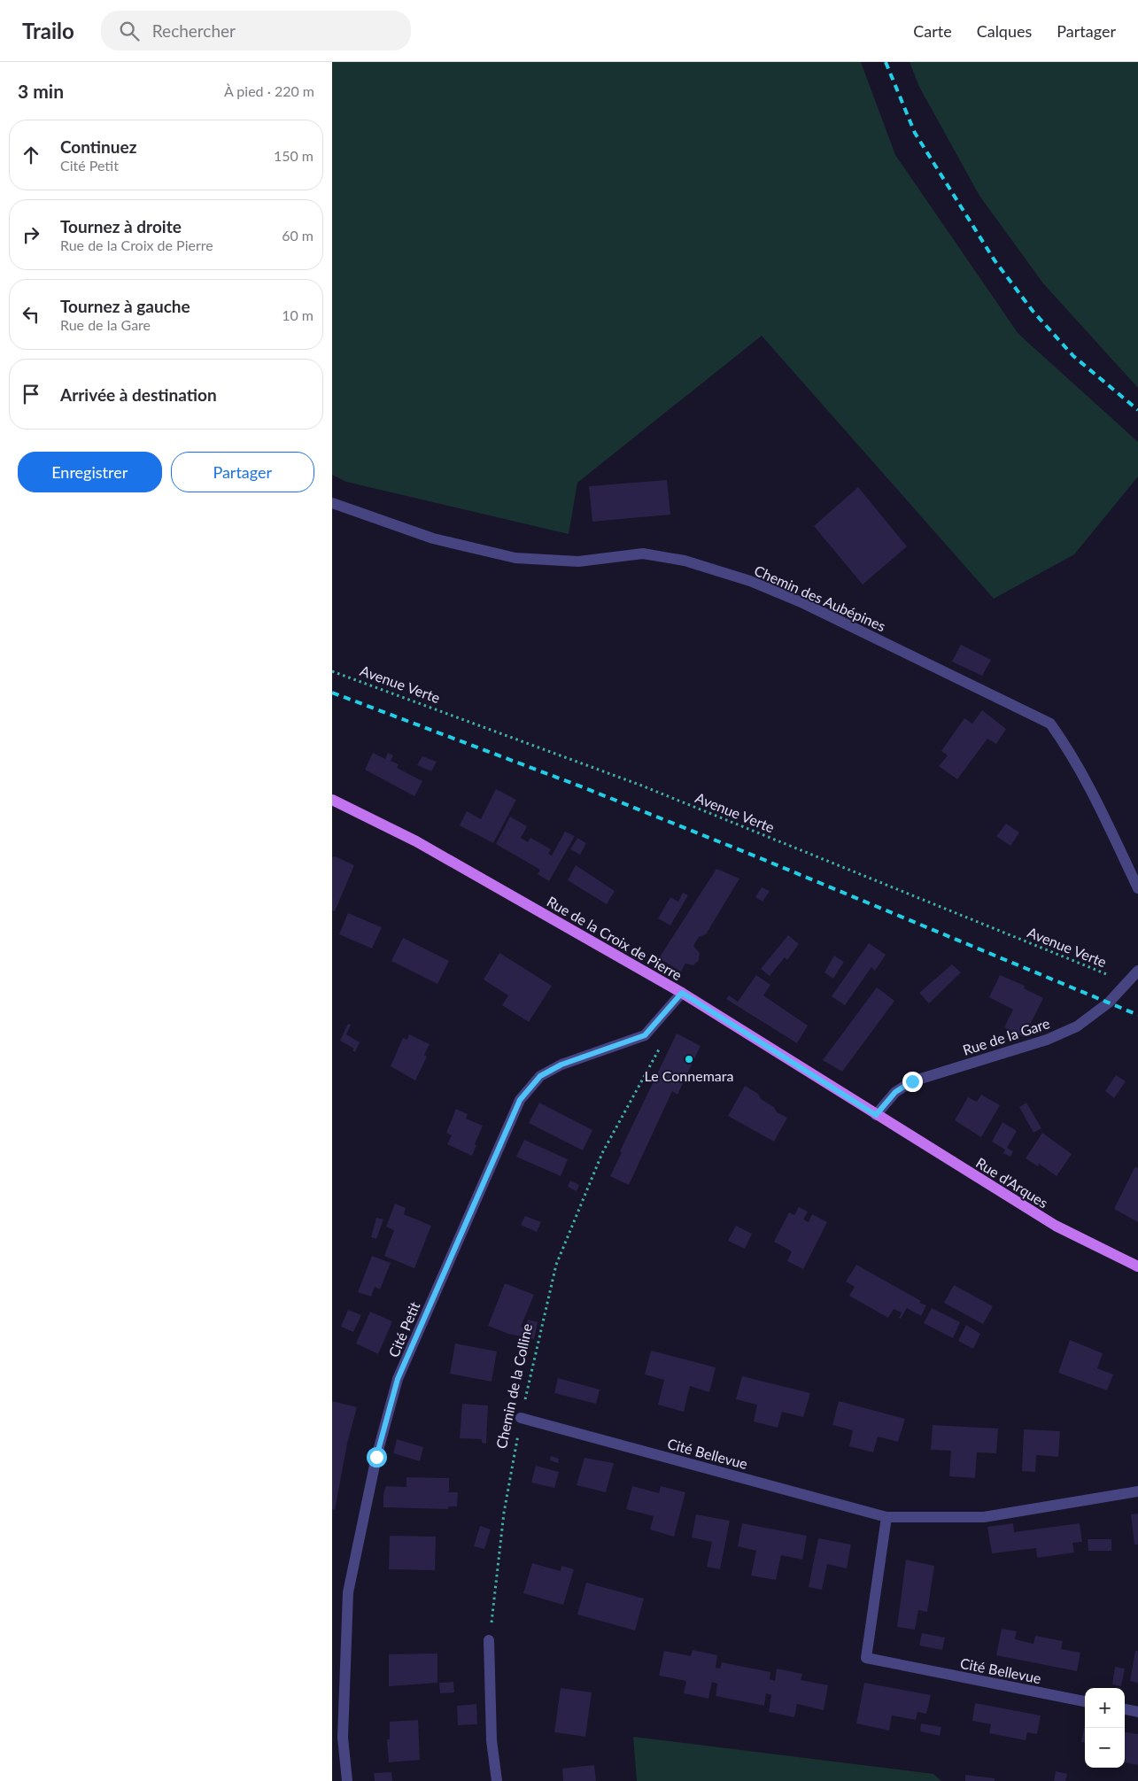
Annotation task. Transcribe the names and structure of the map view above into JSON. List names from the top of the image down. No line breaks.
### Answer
{"streets":{"main road":["Rue de la Croix de Pierre","Rue d'Arques"],"street":["Chemin des Aubépines","Rue de la Gare","Cité Petit","Cité Bellevue"],"path":["Avenue Verte","Chemin de la Colline"]},"crossings":[["Avenue Verte","Rue de la Gare"],["Rue de la Croix de Pierre","Rue de la Gare"],["Rue de la Croix de Pierre","Rue d'Arques"],["Rue de la Croix de Pierre","Cité Petit"],["Rue de la Gare","Rue d'Arques"],["Cité Petit","Chemin de la Colline"],["Chemin de la Colline","Cité Bellevue"]],"places":["Le Connemara"],"page":{"header":"Trailo","search":"Rechercher","nav":["Carte","Calques","Partager"],"heading":["3 min","À pied · 220 m"],"list":[["Continuez","Cité Petit","150 m"],["Tournez à droite","Rue de la Croix de Pierre","60 m"],["Tournez à gauche","Rue de la Gare","10 m"],"Arrivée à destination"],"buttons":["Enregistrer","Partager"],"map_buttons":["+","−"]}}
